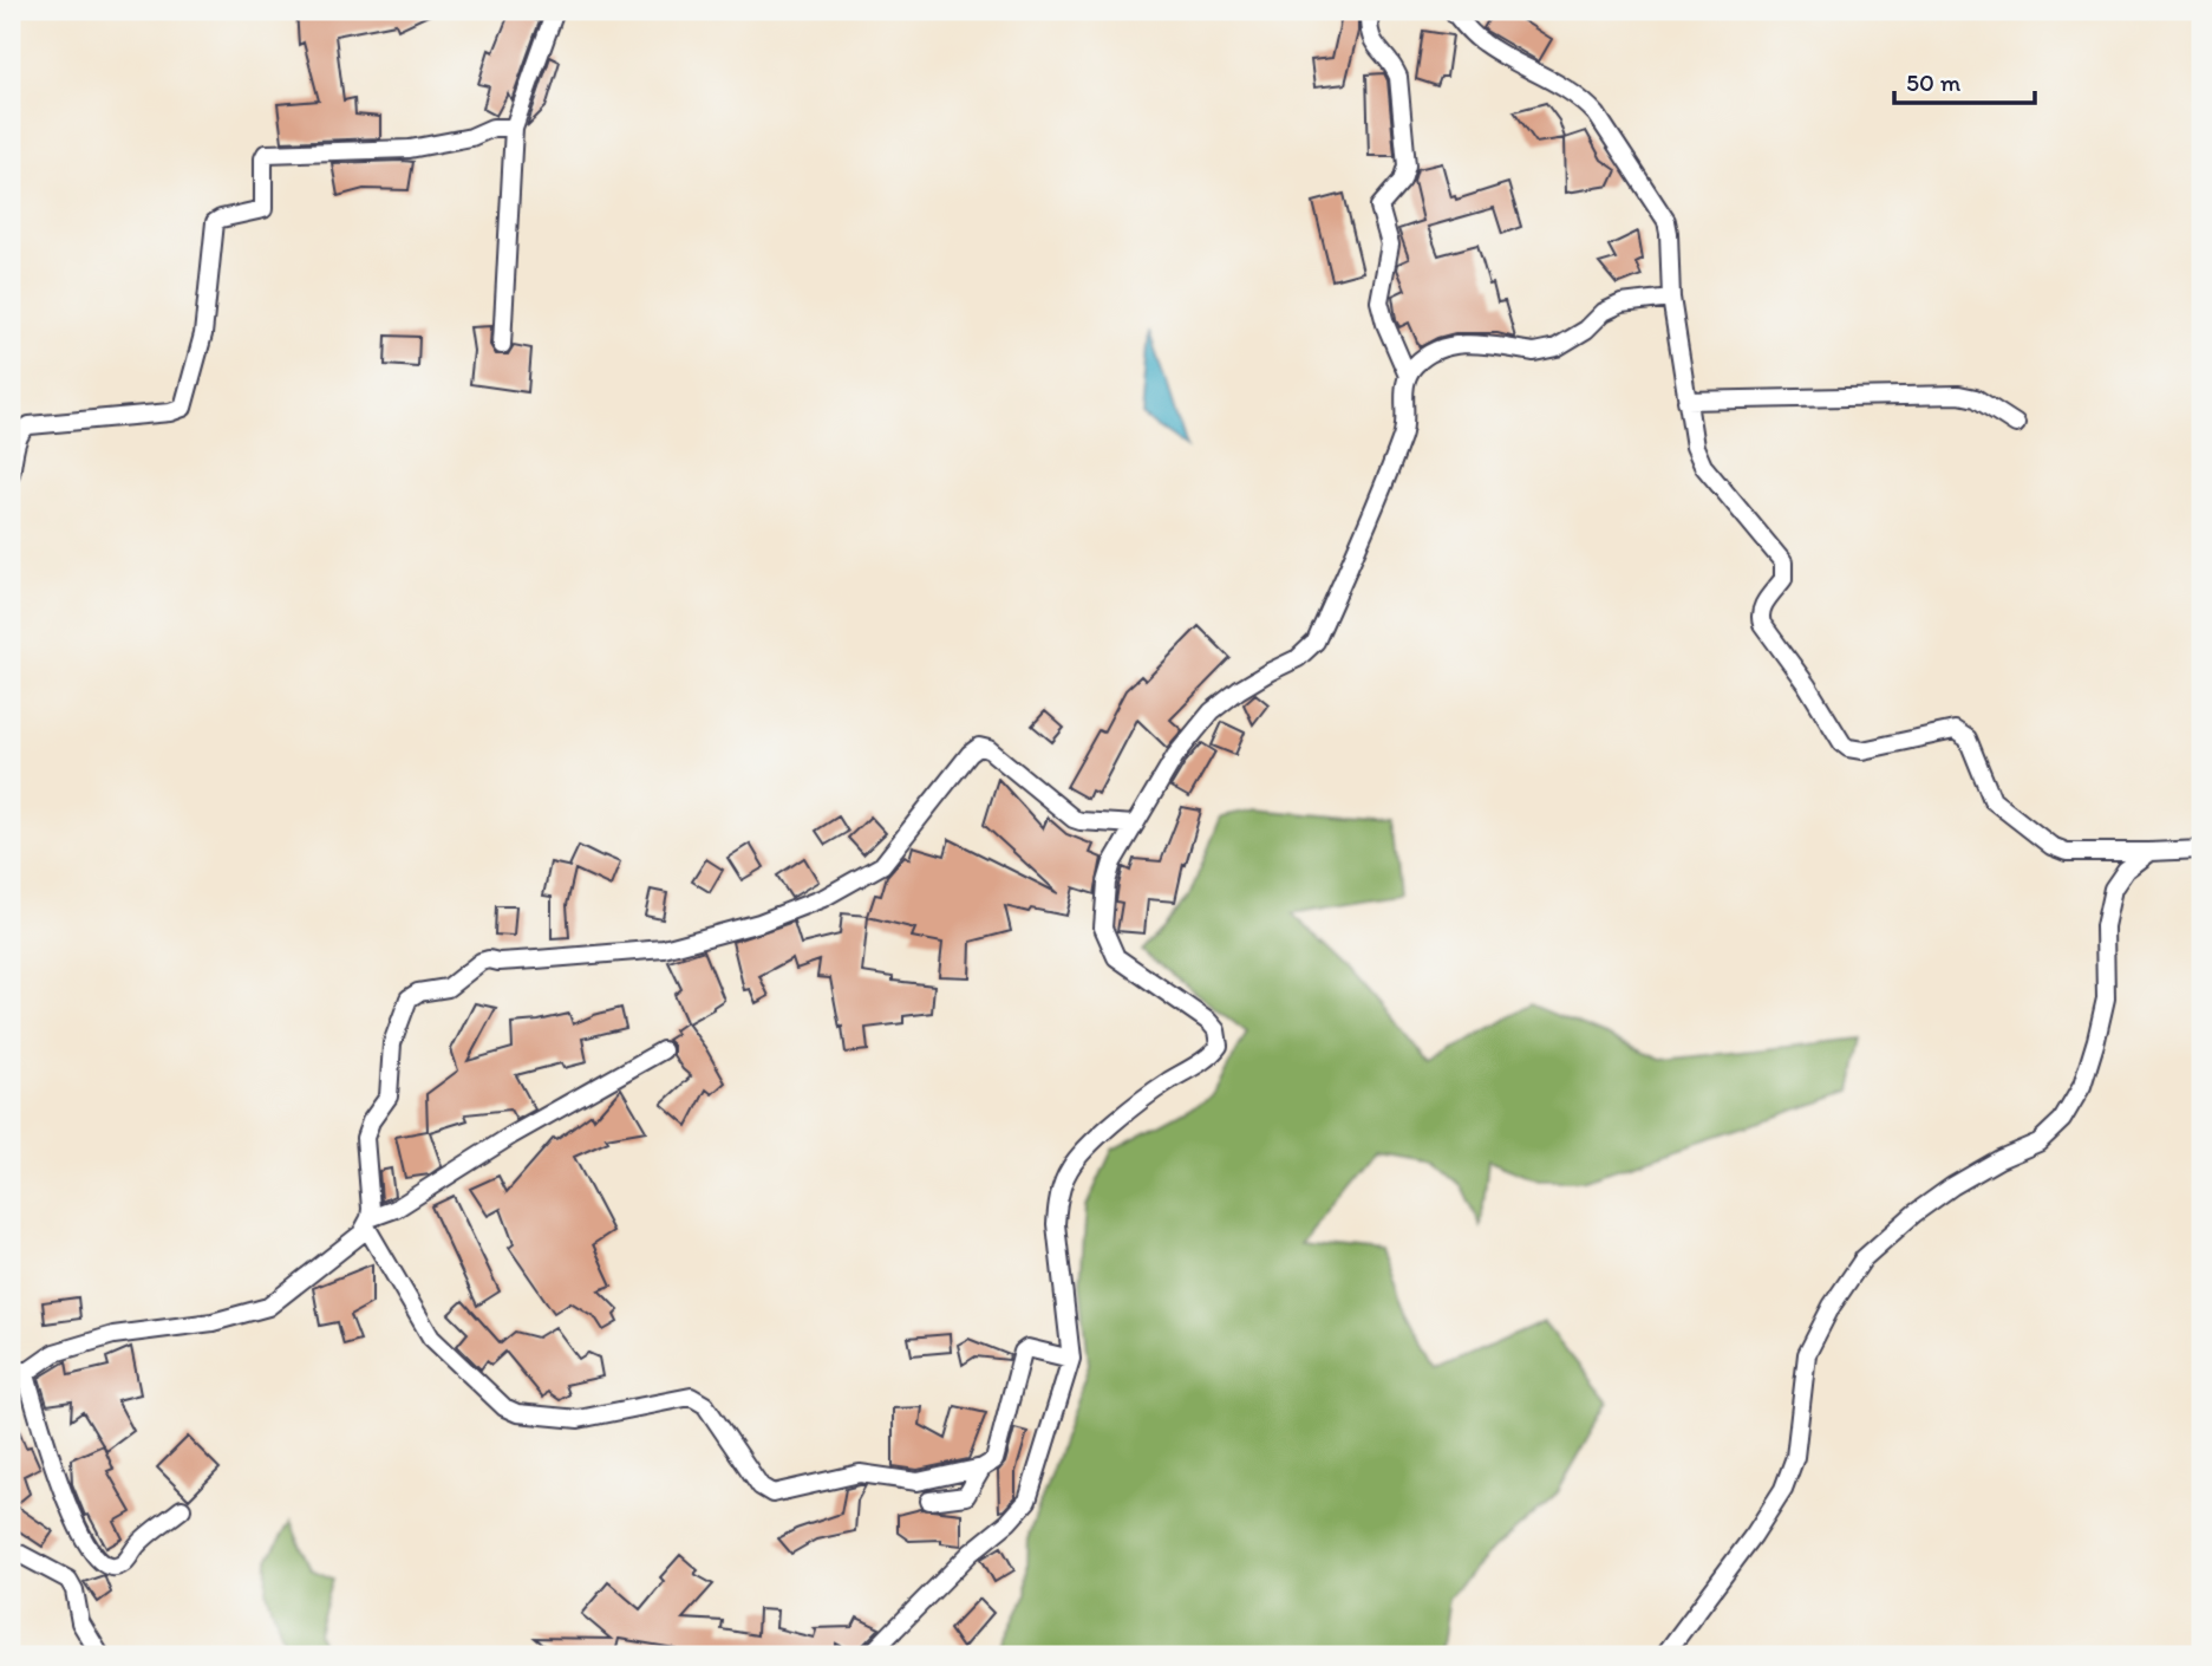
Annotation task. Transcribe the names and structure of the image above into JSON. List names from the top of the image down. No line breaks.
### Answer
{"scale_bar":"50 m"}
